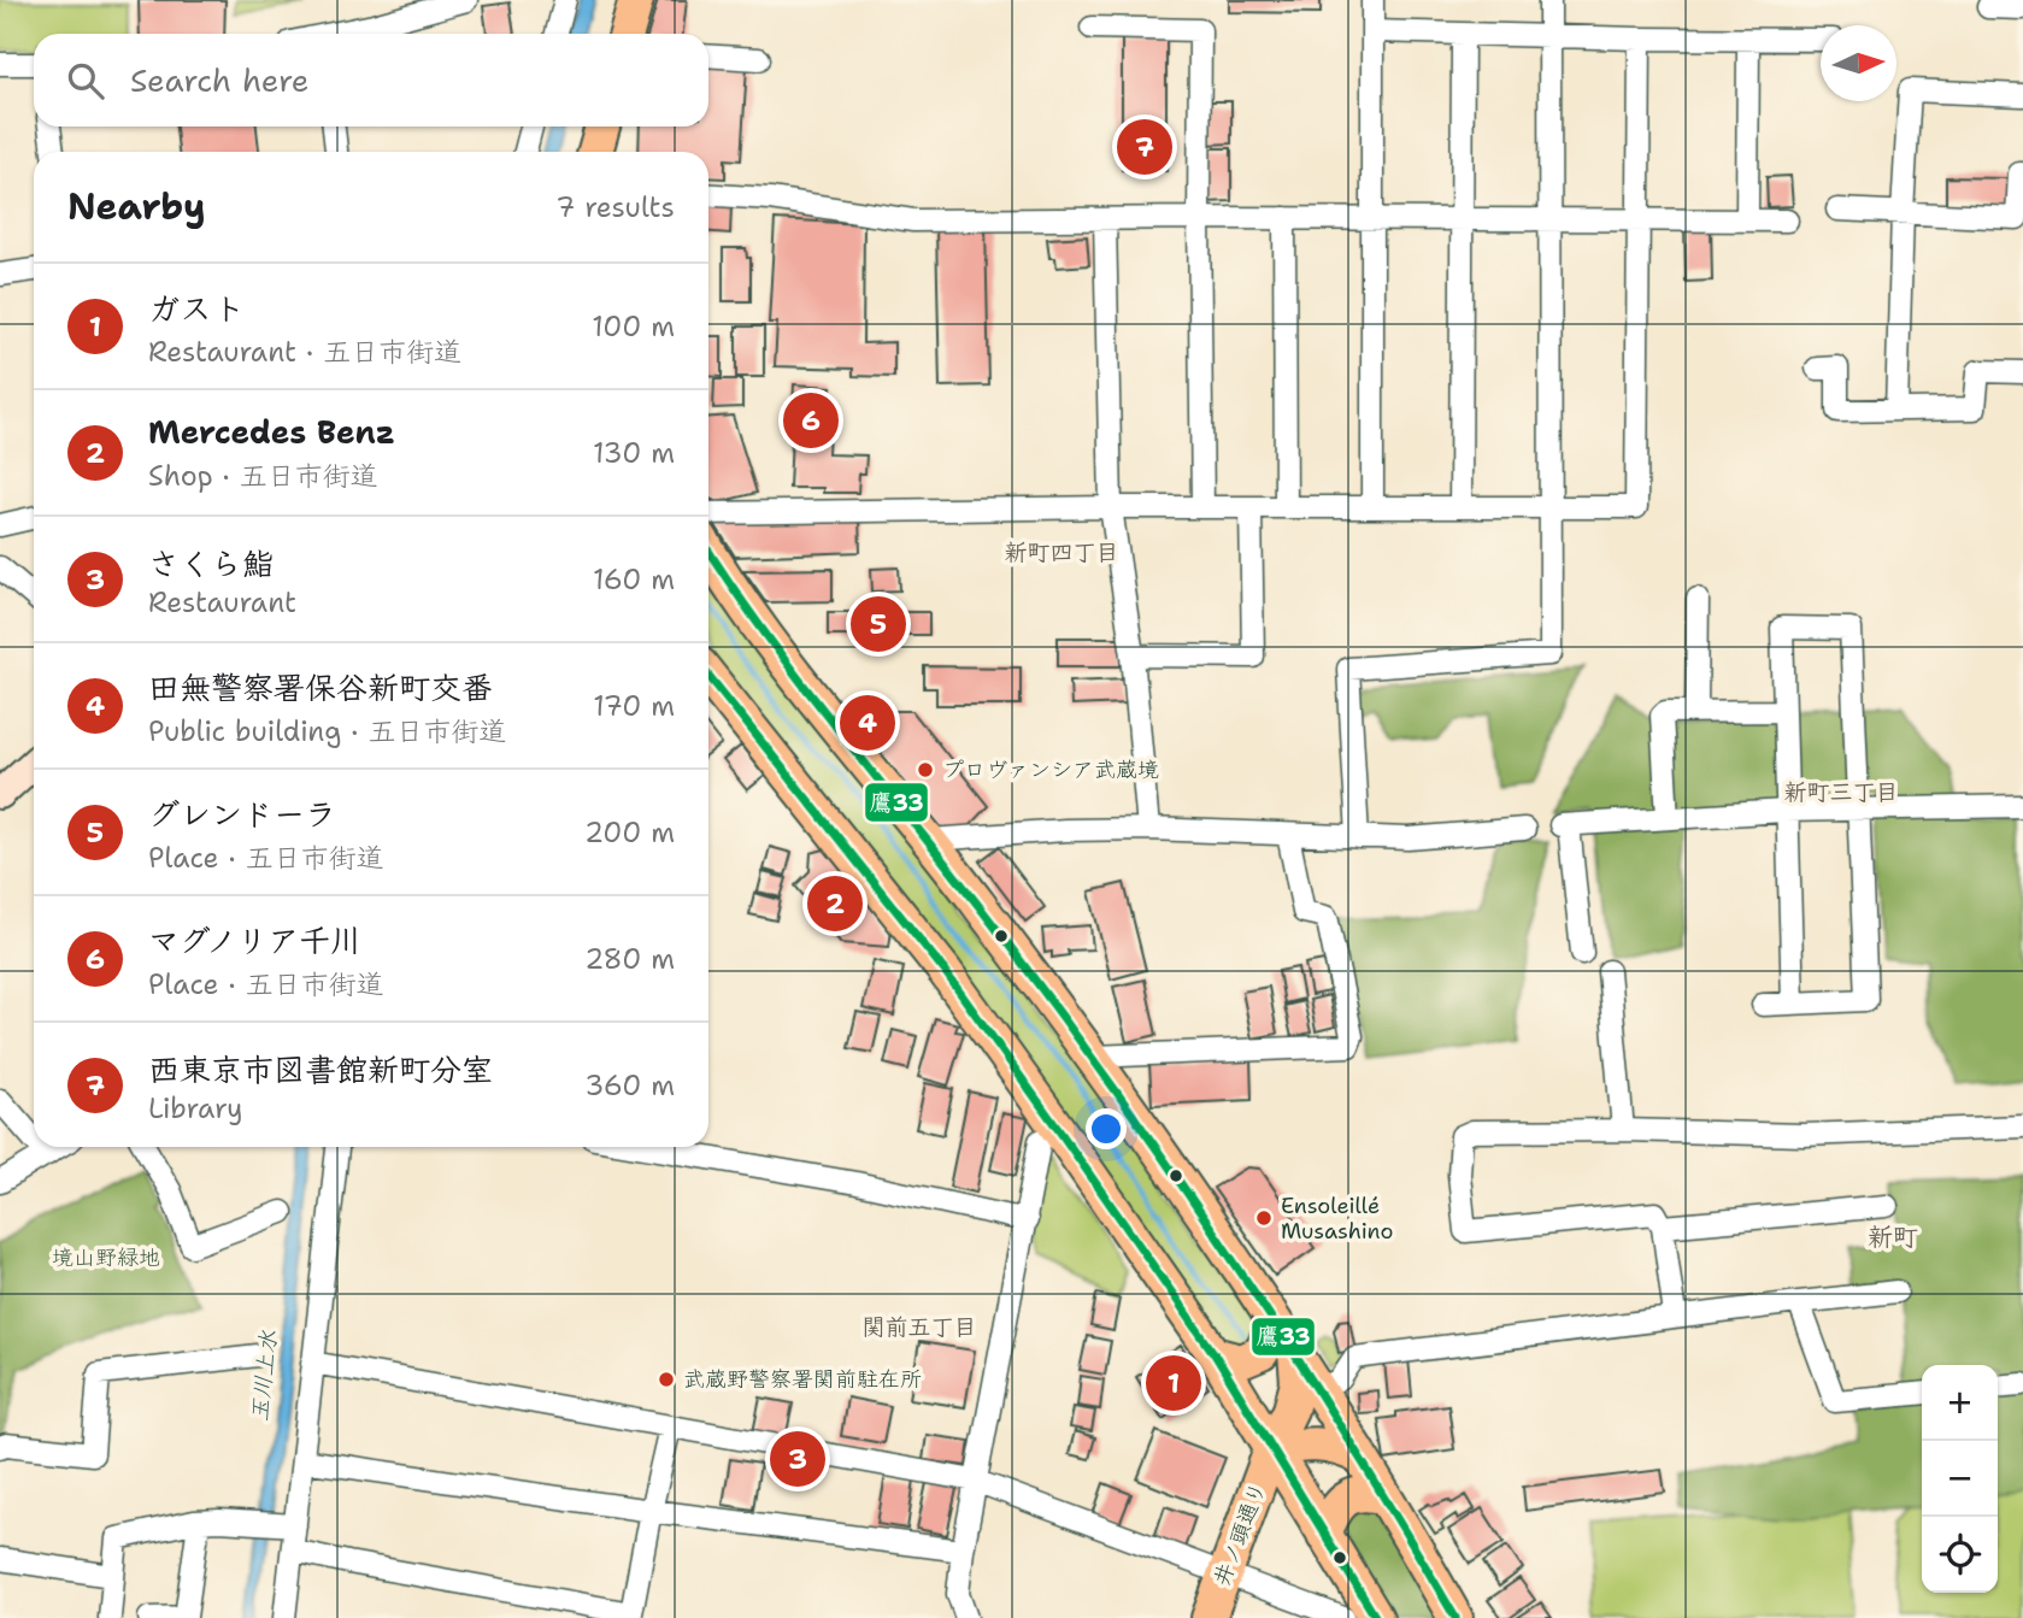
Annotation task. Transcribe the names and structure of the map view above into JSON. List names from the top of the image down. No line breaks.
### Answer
{"streets":{"main road":["井ノ頭通り"]},"districts":["新町四丁目","新町三丁目","新町","関前五丁目"],"water":["玉川上水"],"parks":["境山野緑地"],"places":["プロヴァンシア武蔵境","Ensoleillé Musashino","武蔵野警察署関前駐在所"],"lines":["transit line 鷹33"],"north":"right","page":{"search":"Search here","pins":["7","6","5","4","2","1","3"],"heading":["Nearby","7 results"],"list":[{"mark":"1","name":"ガスト","note":"Restaurant · 五日市街道","value":"100 m"},{"mark":"2","name":"Mercedes Benz","note":"Shop · 五日市街道","value":"130 m"},{"mark":"3","name":"さくら鮨","note":"Restaurant","value":"160 m"},{"mark":"4","name":"田無警察署保谷新町交番","note":"Public building · 五日市街道","value":"170 m"},{"mark":"5","name":"グレンドーラ","note":"Place · 五日市街道","value":"200 m"},{"mark":"6","name":"マグノリア千川","note":"Place · 五日市街道","value":"280 m"},{"mark":"7","name":"西東京市図書館新町分室","note":"Library","value":"360 m"}],"map_buttons":["+","−"]}}
